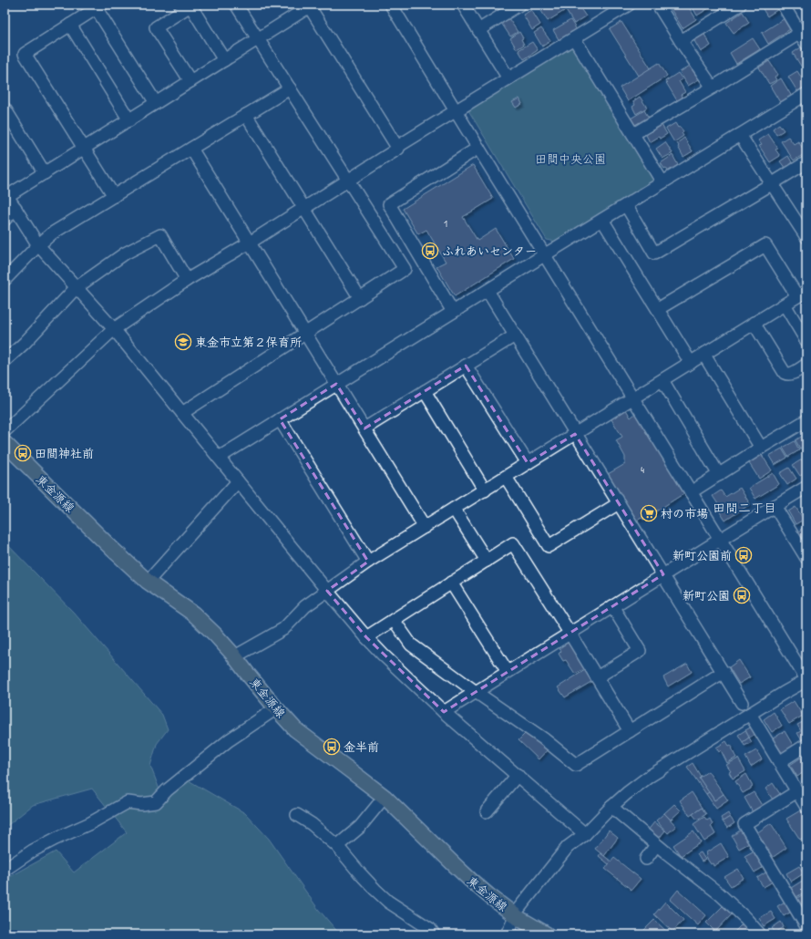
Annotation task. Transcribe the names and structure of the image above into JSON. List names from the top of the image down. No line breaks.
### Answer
{"streets":{"main road":["東金源線"]},"districts":["田間二丁目"],"parks":["田間中央公園"],"places":{"bus stop":["ふれあいセンター","田間神社前","新町公園前","新町公園","金半前"],"school or university":["東金市立第２保育所"],"supermarket":["村の市場"]},"house_numbers":["1","4"]}
